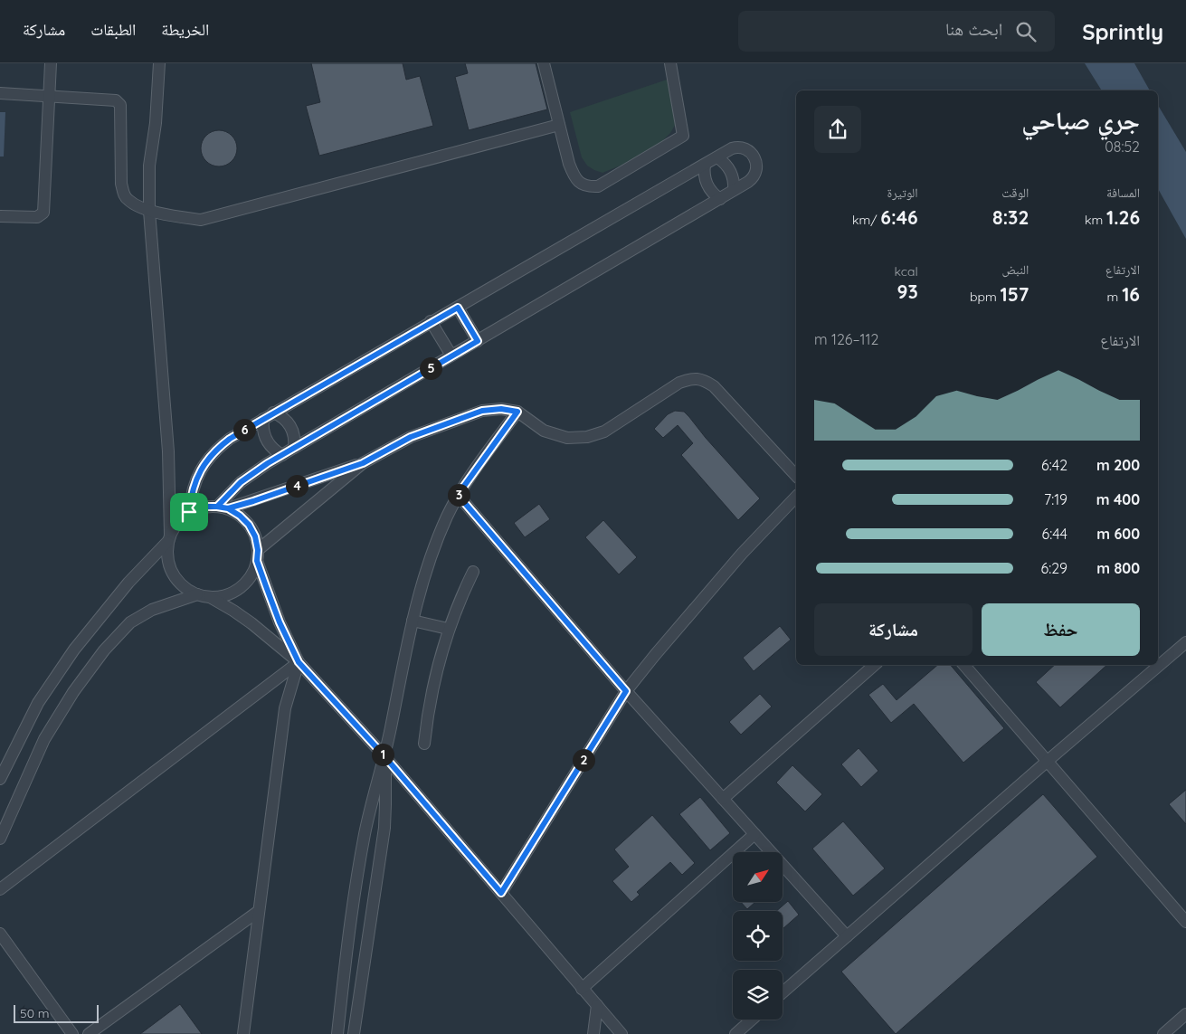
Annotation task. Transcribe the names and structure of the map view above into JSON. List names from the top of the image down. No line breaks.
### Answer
{"scale_bar":"50 m","north":"top right","page":{"header":"Sprintly","search":"ابحث هنا","nav":["الخريطة","الطبقات","مشاركة"],"heading":["جري صباحي","08:52"],"stats":[["المسافة","1.26 km"],["الوقت","8:32"],["الوتيرة","6:46 /km"],["الارتفاع","16 m"],["النبض","157 bpm"],["kcal","93"]],"chart":["الارتفاع","112–126 m"],"pins":["5","6","4","3","1","2"],"list":[{"name":"200 m","note":"6:42"},{"name":"400 m","note":"7:19"},{"name":"600 m","note":"6:44"},{"name":"800 m","note":"6:29"}],"buttons":["حفظ","مشاركة"],"scale":"50 m"}}
